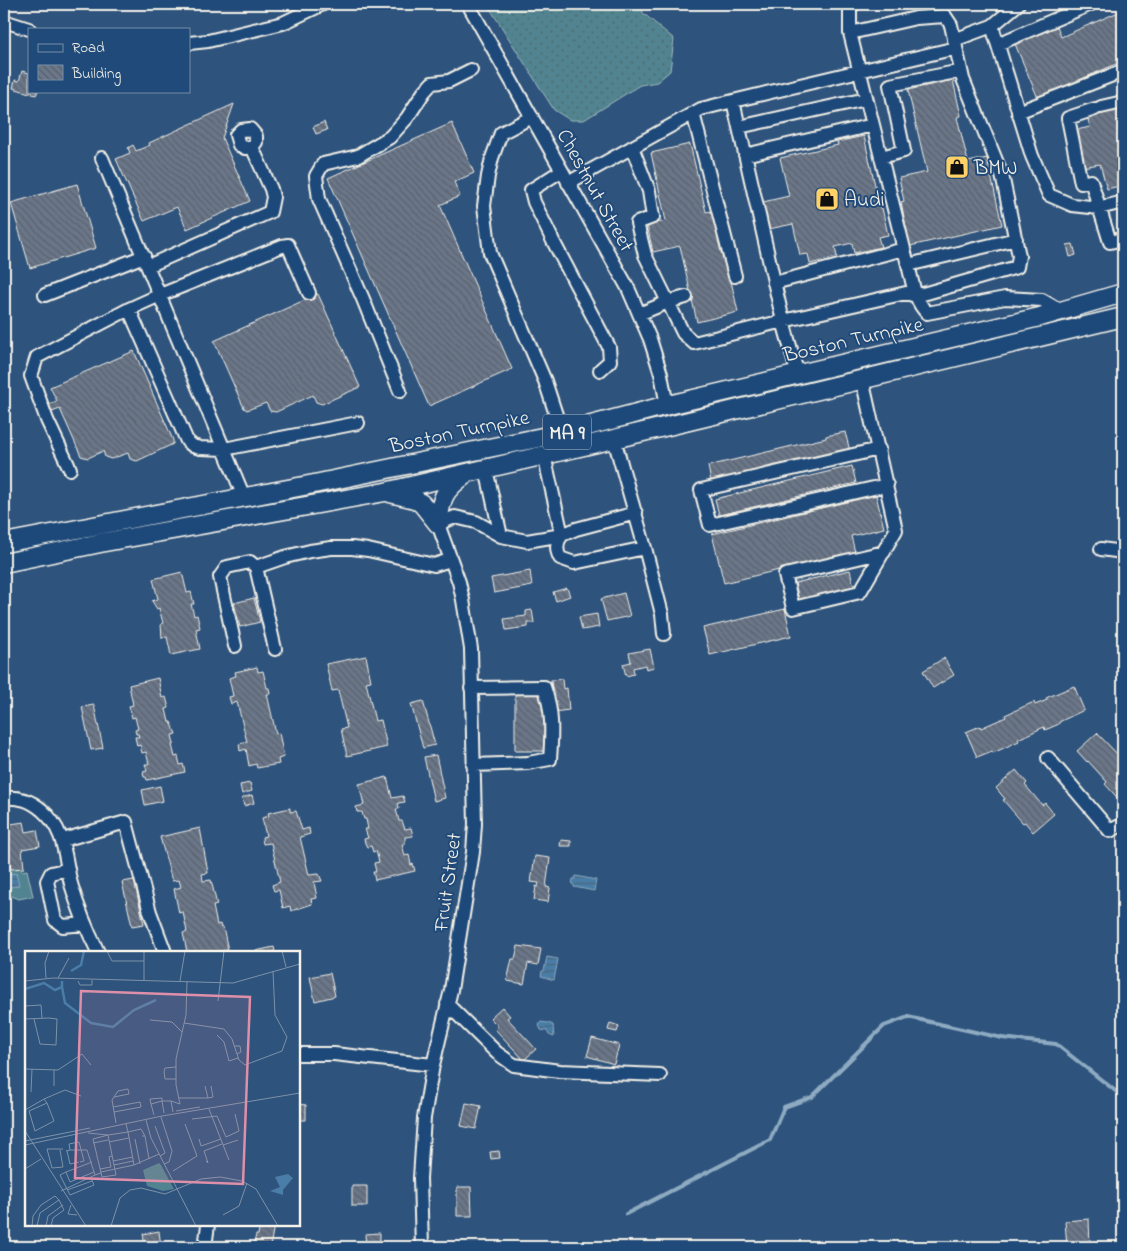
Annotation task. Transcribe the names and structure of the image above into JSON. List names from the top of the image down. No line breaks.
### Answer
{"streets":{"highway":["Boston Turnpike","MA 9"],"street":["Chestnut Street","Fruit Street"]},"crossings":[["Chestnut Street","Boston Turnpike"]],"places":{"shop":["BMW","Audi"]},"legend":["Road","Building"]}
